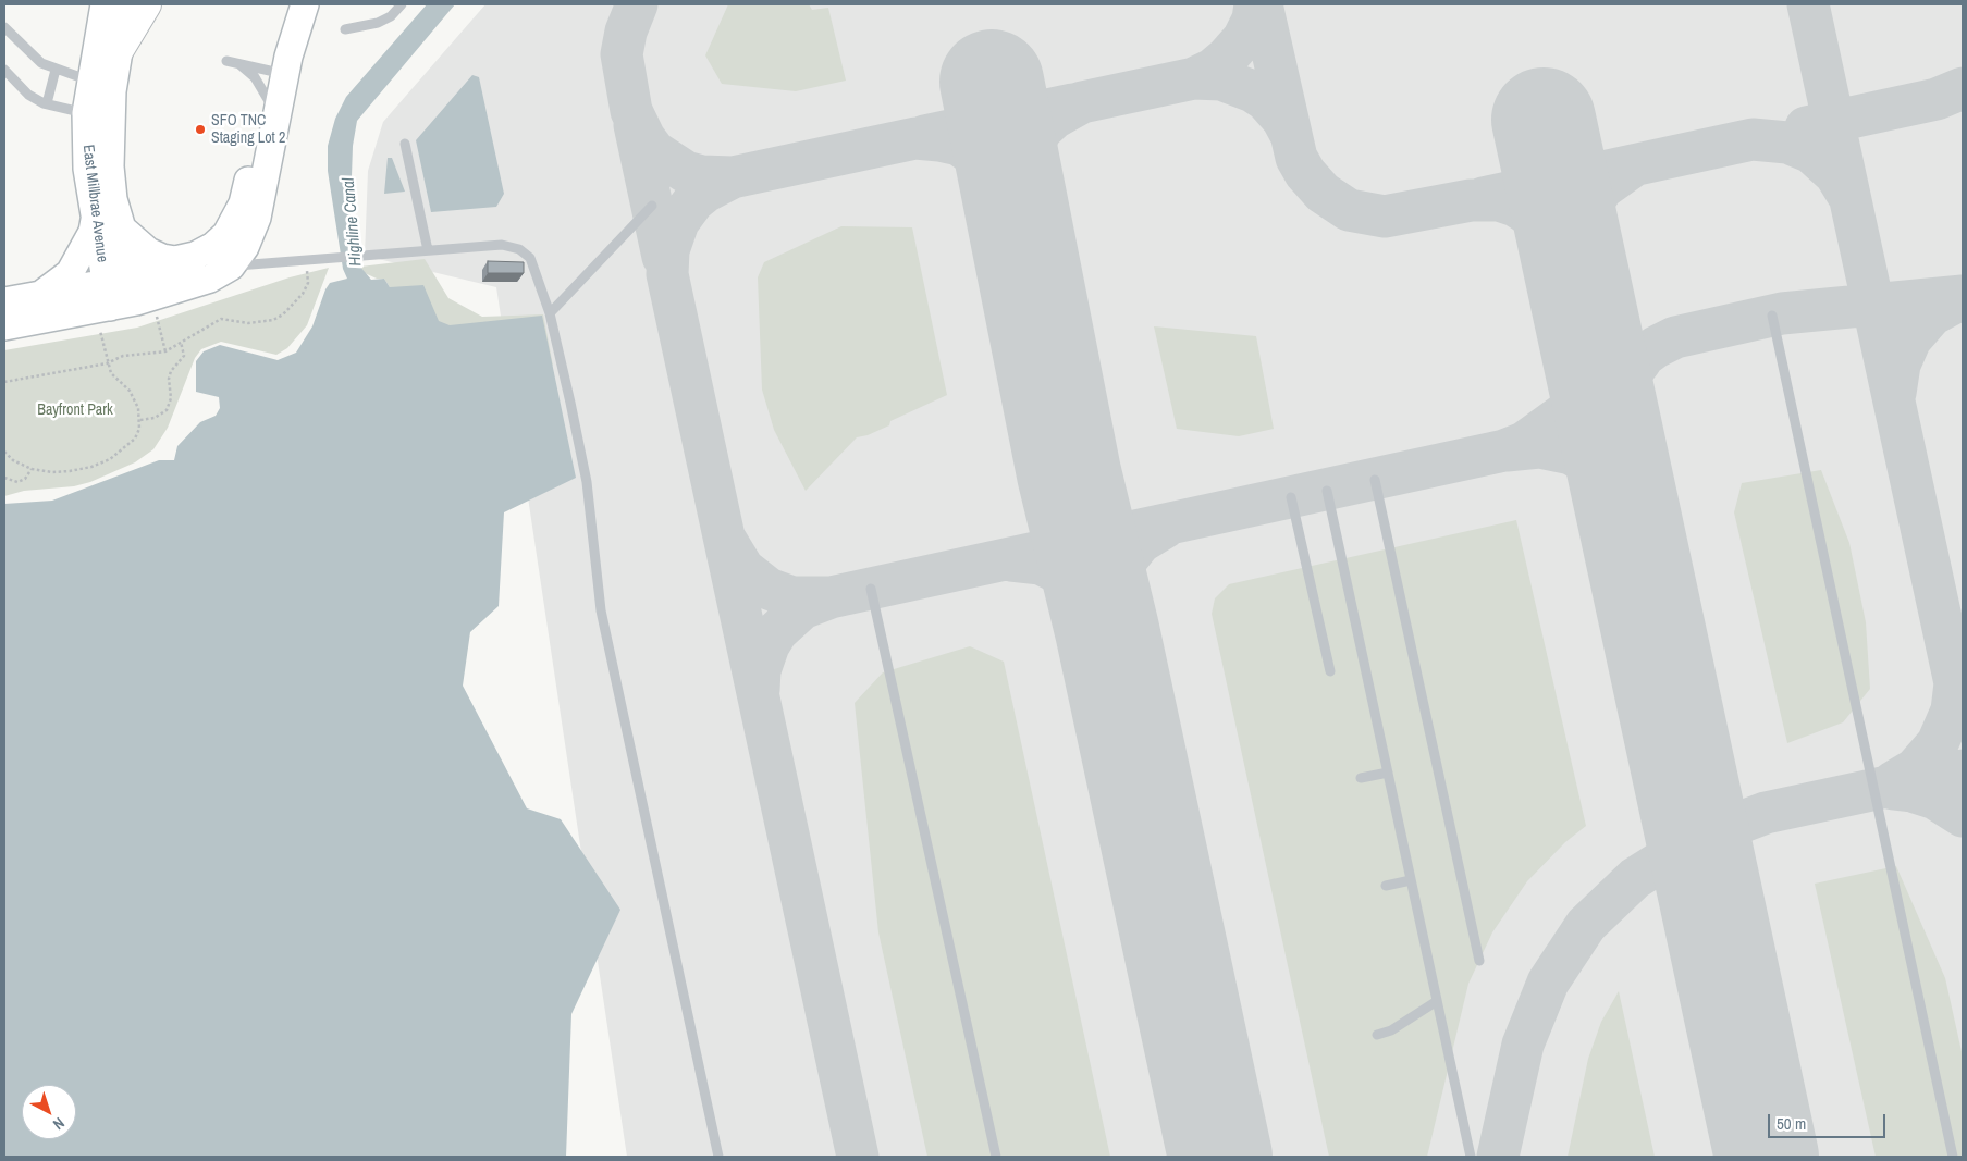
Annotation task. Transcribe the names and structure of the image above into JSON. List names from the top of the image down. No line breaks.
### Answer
{"streets":{"main road":["East Millbrae Avenue"]},"water":["Highline Canal"],"parks":["Bayfront Park"],"places":["SFO TNC Staging Lot 2"],"scale_bar":"50 m","north":"bottom right"}
